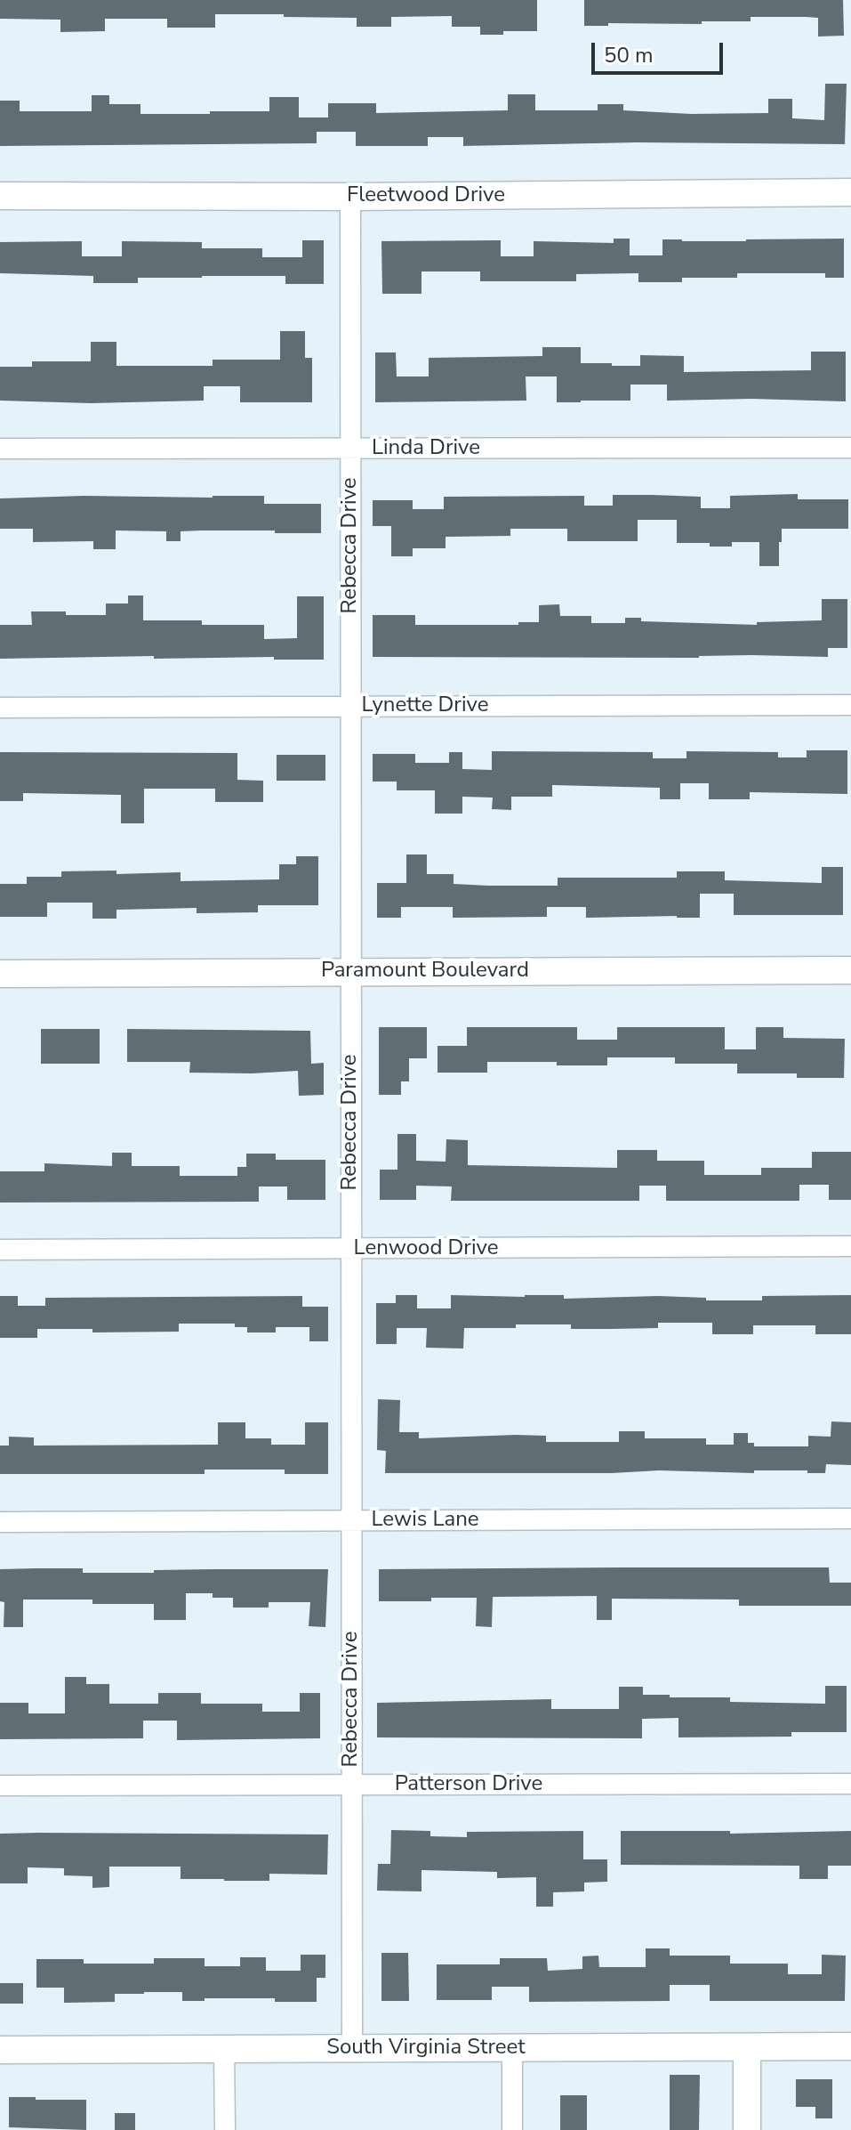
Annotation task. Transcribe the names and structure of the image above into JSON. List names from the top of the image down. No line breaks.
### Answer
{"streets":{"street":["Fleetwood Drive","Linda Drive","Rebecca Drive","Lynette Drive","Paramount Boulevard","Lenwood Drive","Lewis Lane","Patterson Drive","South Virginia Street"]},"crossings":[["Fleetwood Drive","Rebecca Drive"],["Linda Drive","Rebecca Drive"],["Rebecca Drive","Lynette Drive"],["Rebecca Drive","Paramount Boulevard"],["Rebecca Drive","Lenwood Drive"],["Rebecca Drive","Lewis Lane"],["Rebecca Drive","Patterson Drive"],["Rebecca Drive","South Virginia Street"]],"scale_bar":"50 m"}
